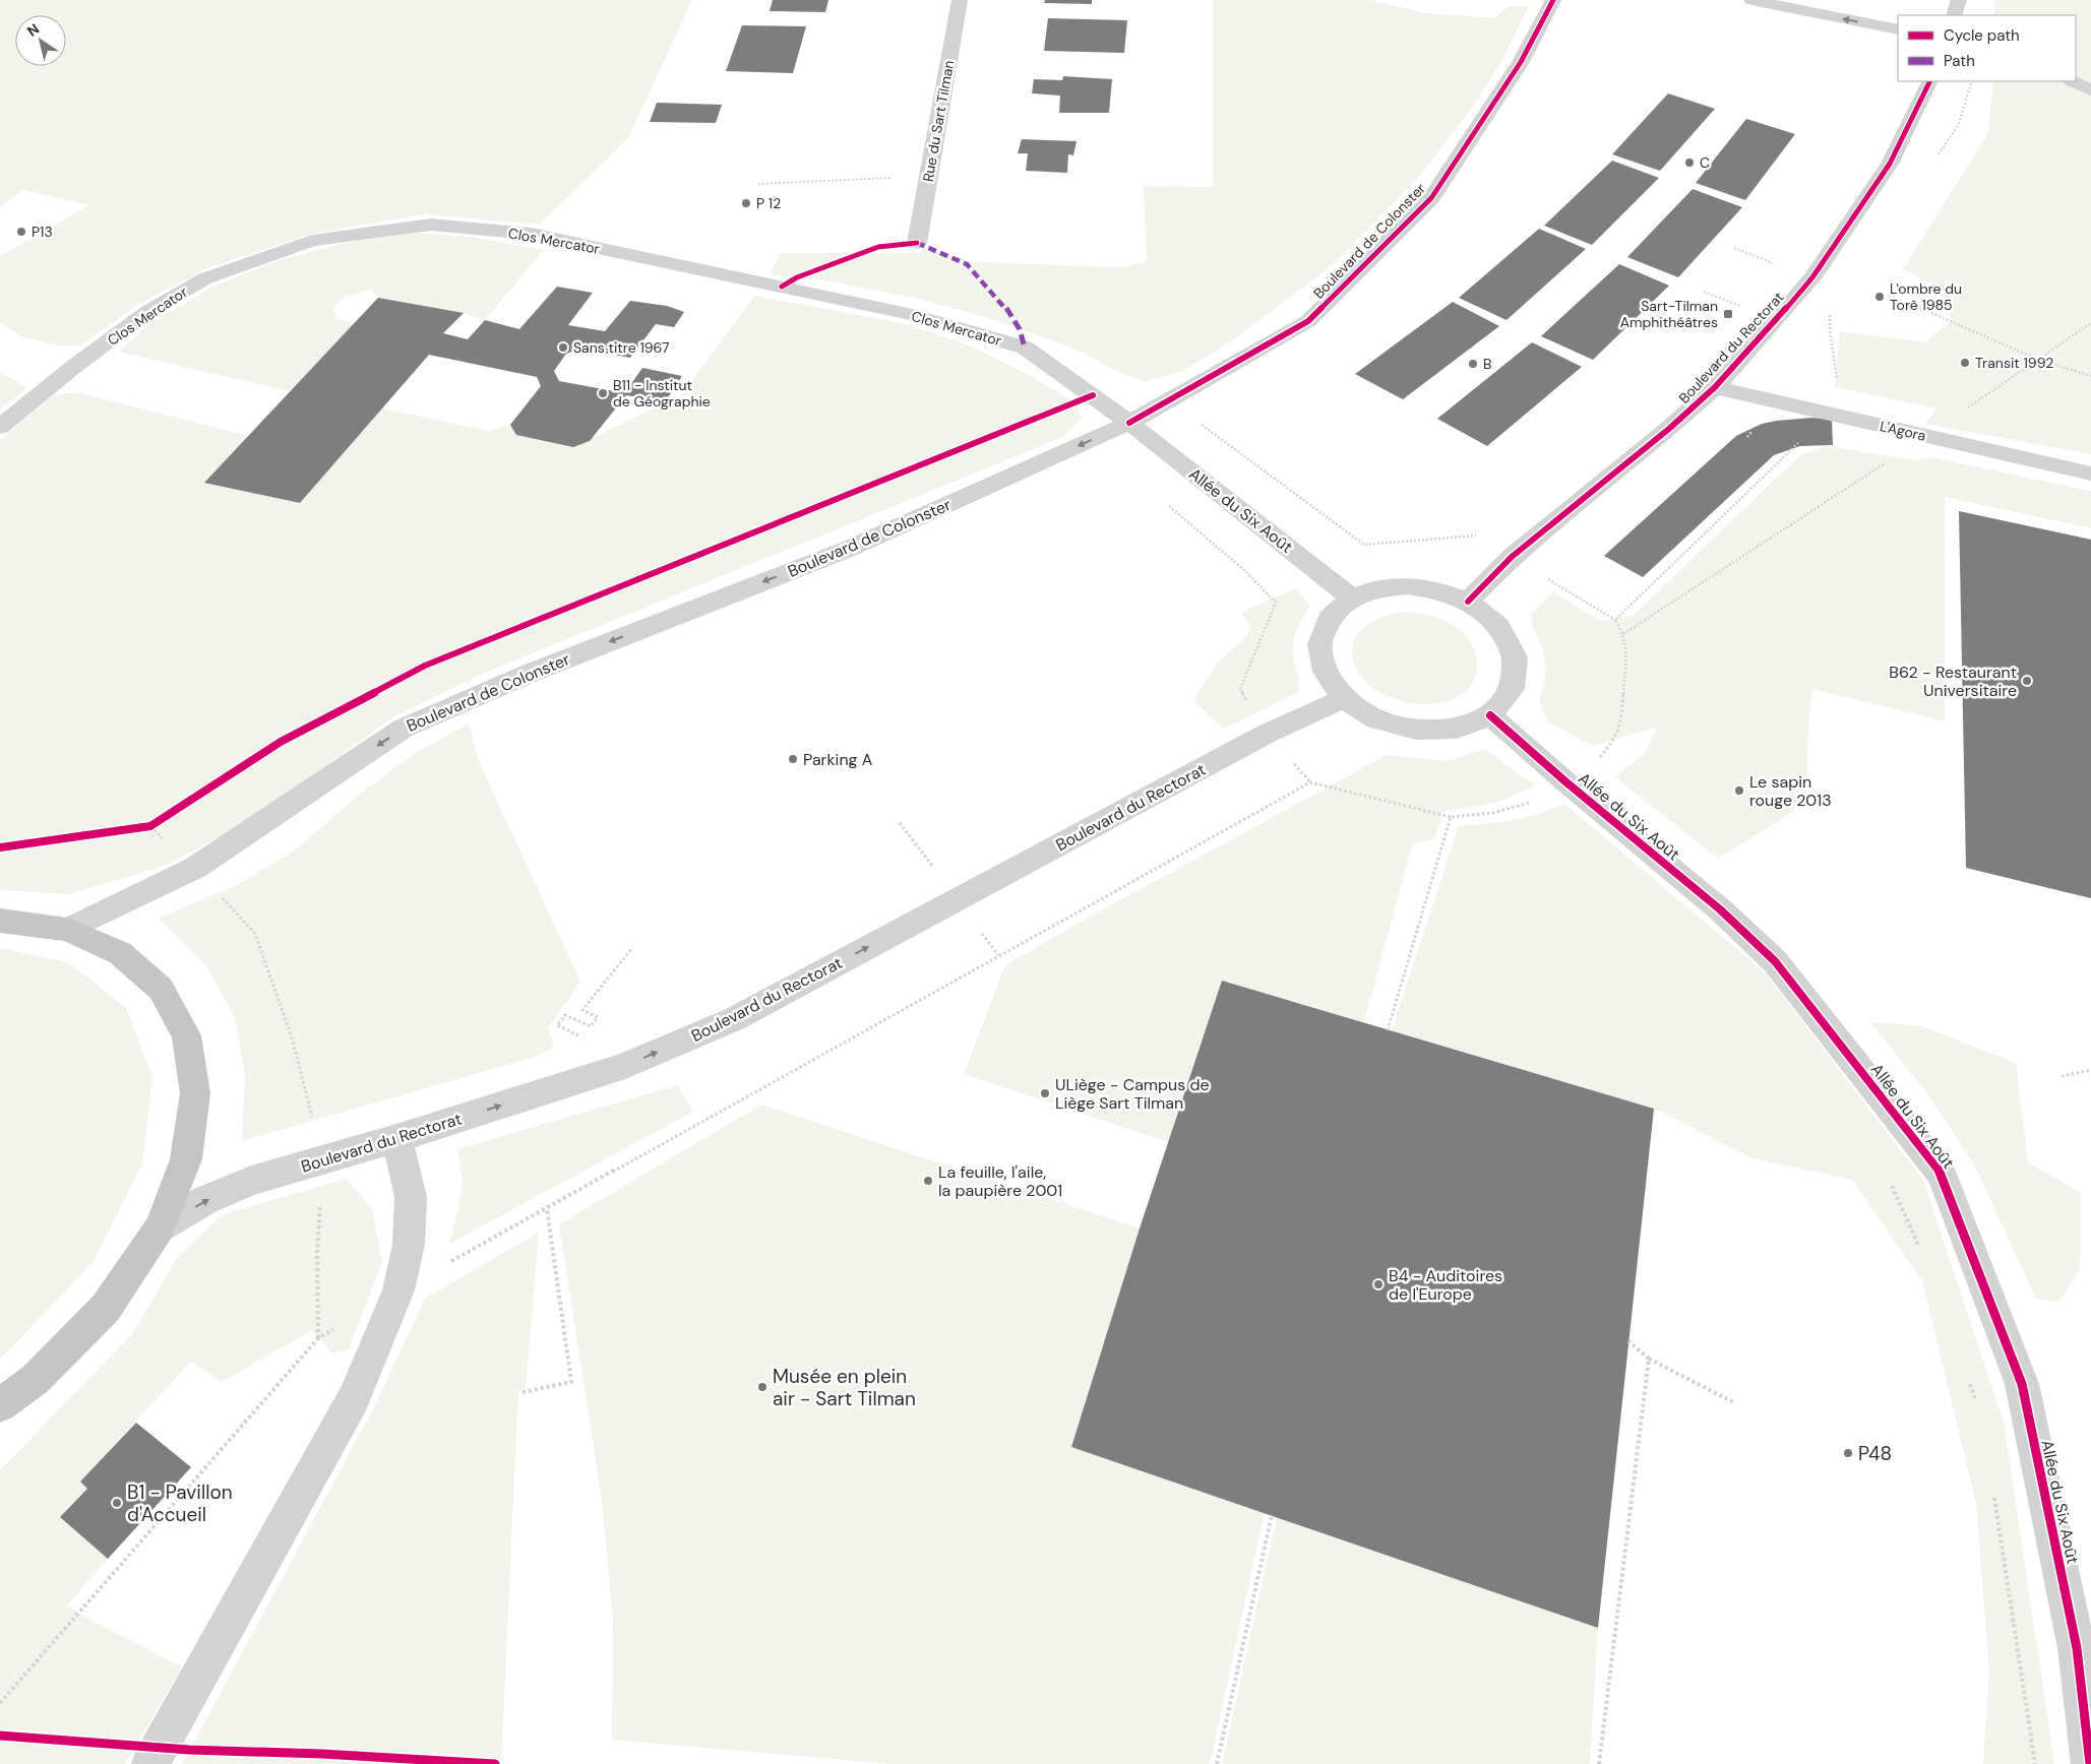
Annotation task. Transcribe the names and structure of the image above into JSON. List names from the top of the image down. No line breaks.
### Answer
{"streets":{"street":["Rue du Sart Tilman","Clos Mercator","Boulevard de Colonster","Boulevard du Rectorat","L'Agora","Allée du Six Août"]},"crossings":[["Clos Mercator","Boulevard de Colonster"],["Clos Mercator","Allée du Six Août"],["Boulevard de Colonster","Allée du Six Août"],["Boulevard du Rectorat","L'Agora"],["Boulevard du Rectorat","Allée du Six Août"]],"one_way":["Boulevard de Colonster","Boulevard du Rectorat"],"places":{"other":["C","P 12","P13","L'ombre du Torê 1985","Sans titre 1967","Transit 1992","B","B11 - Institut de Géographie","B62 - Restaurant Universitaire","Parking A","Le sapin rouge 2013","ULiège - Campus de Liège Sart Tilman","La feuille, l'aile, la paupière 2001","B4 - Auditoires de l'Europe","Musée en plein air - Sart Tilman","P48","B1 - Pavillon d'Accueil"],"transit":["Sart-Tilman Amphithéâtres"]},"legend":["Cycle path","Path"],"north":"top left"}
